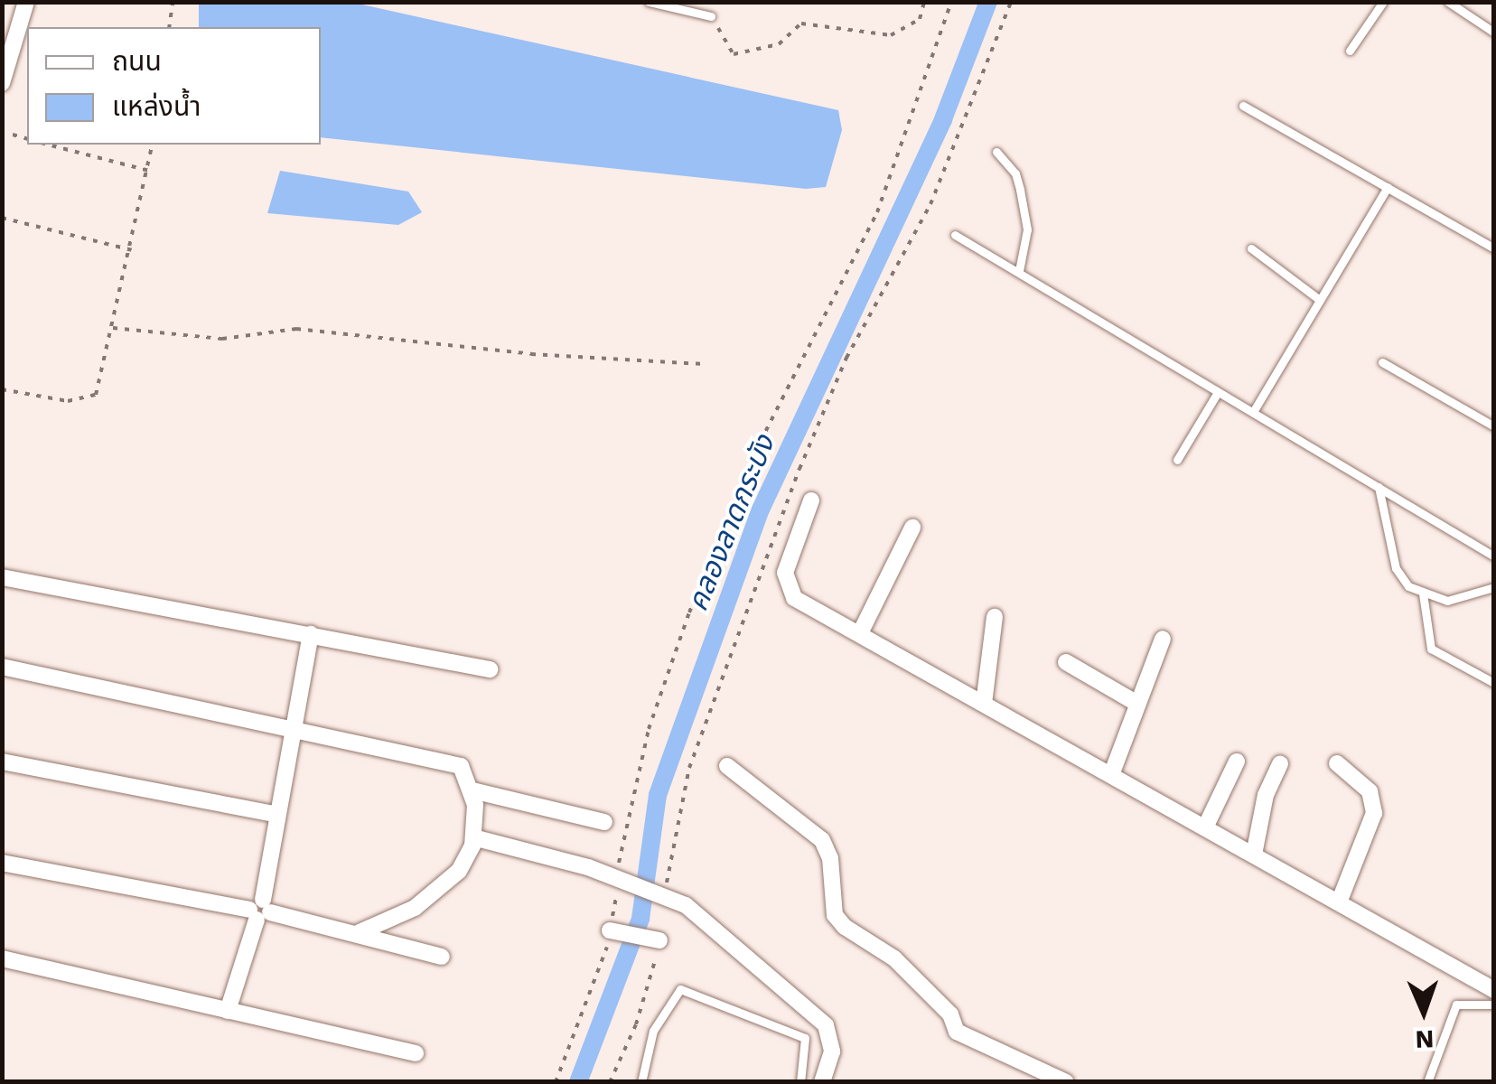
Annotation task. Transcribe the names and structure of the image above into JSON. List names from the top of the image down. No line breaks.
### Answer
{"water":["คลองลาดกระบัง"],"legend":["ถนน","แหล่งน้ำ"],"north":"bottom"}
